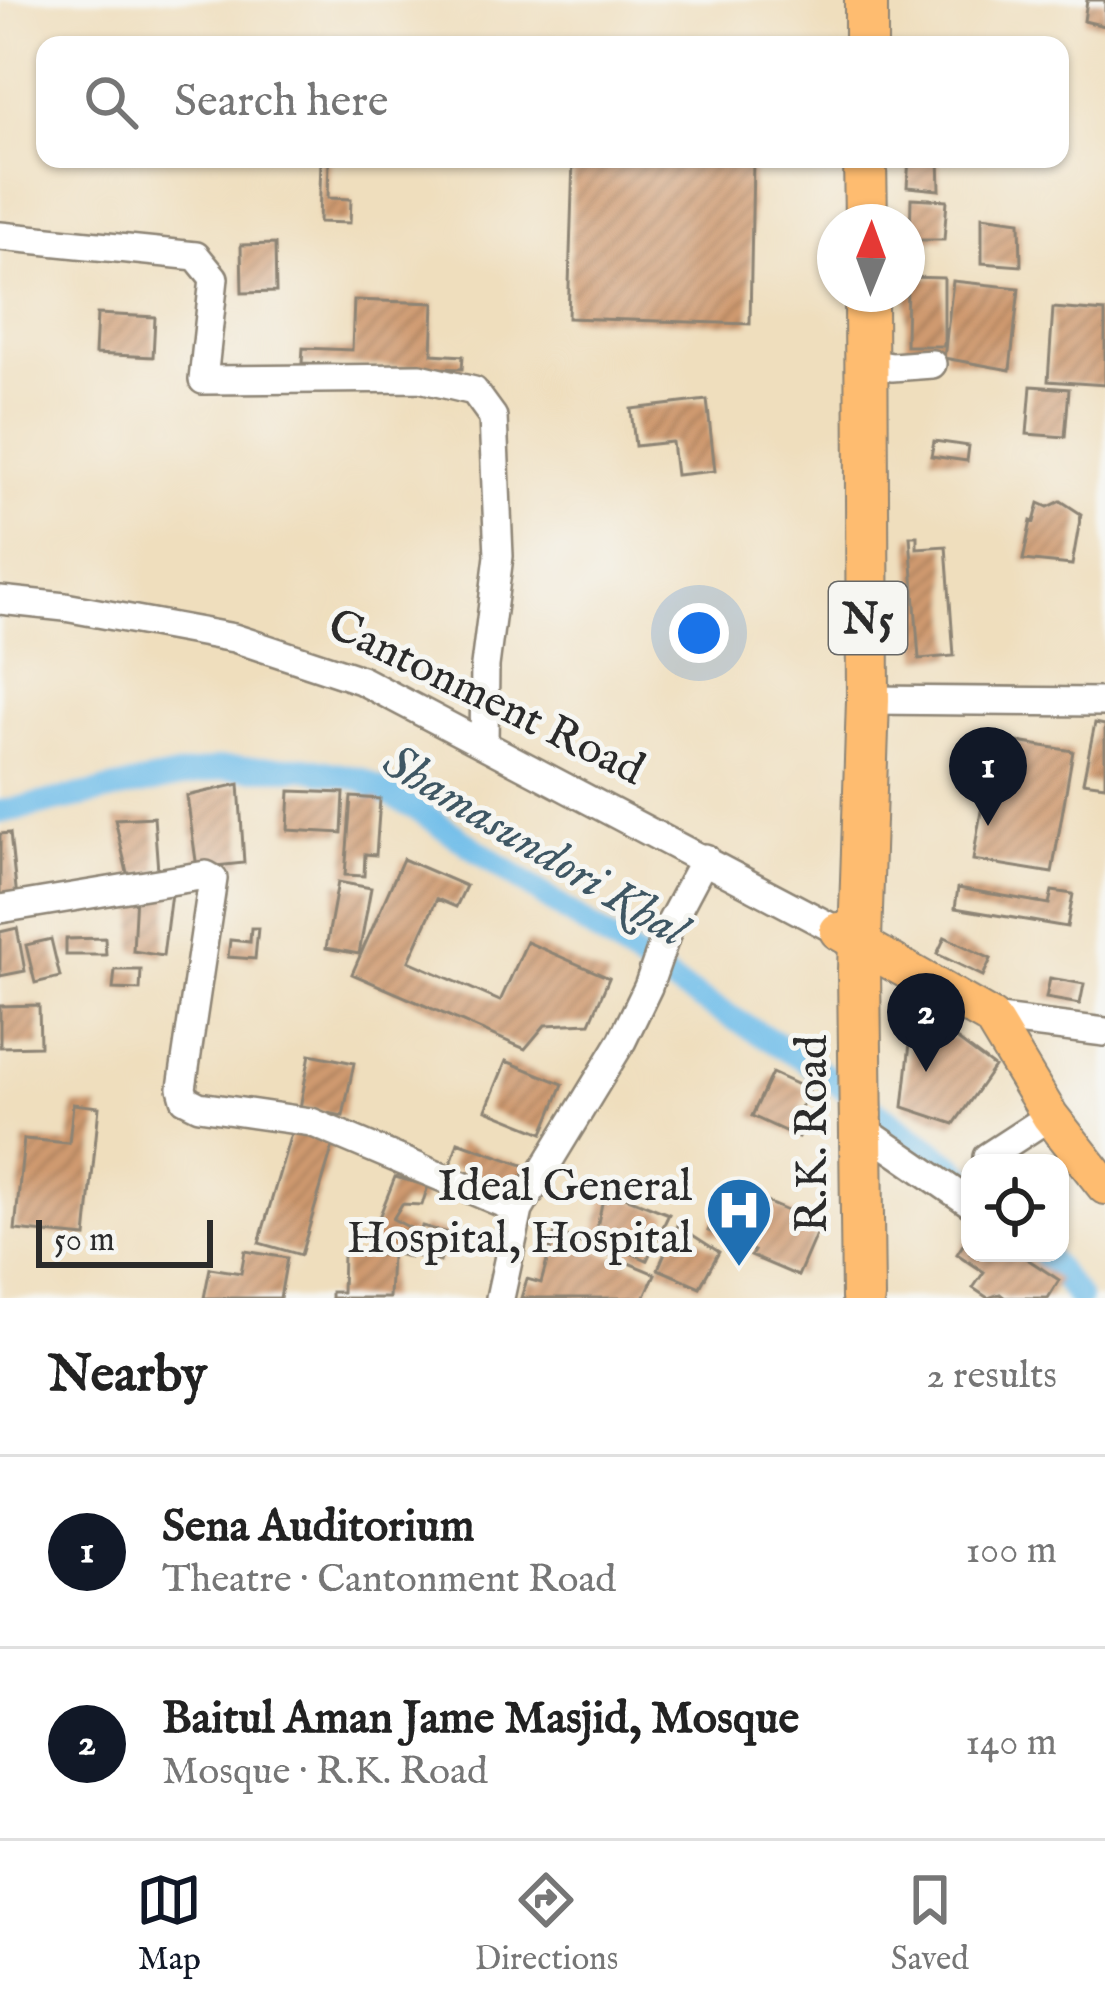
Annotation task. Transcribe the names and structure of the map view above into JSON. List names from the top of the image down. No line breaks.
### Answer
{"streets":{"highway":["N5","R.K. Road"],"main road":["Cantonment Road"]},"crossings":[["N5","Cantonment Road"],["N5","R.K. Road"]],"water":["Shamasundori Khal"],"places":{"hospital":["Ideal General Hospital, Hospital"]},"scale_bar":"50 m","north":"top","page":{"search":"Search here","pins":["1","2"],"scale":"50 m","heading":["Nearby","2 results"],"list":[{"mark":"1","name":"Sena Auditorium","note":"Theatre · Cantonment Road","value":"100 m"},{"mark":"2","name":"Baitul Aman Jame Masjid, Mosque","note":"Mosque · R.K. Road","value":"140 m"}],"nav":["Map","Directions","Saved"]}}
